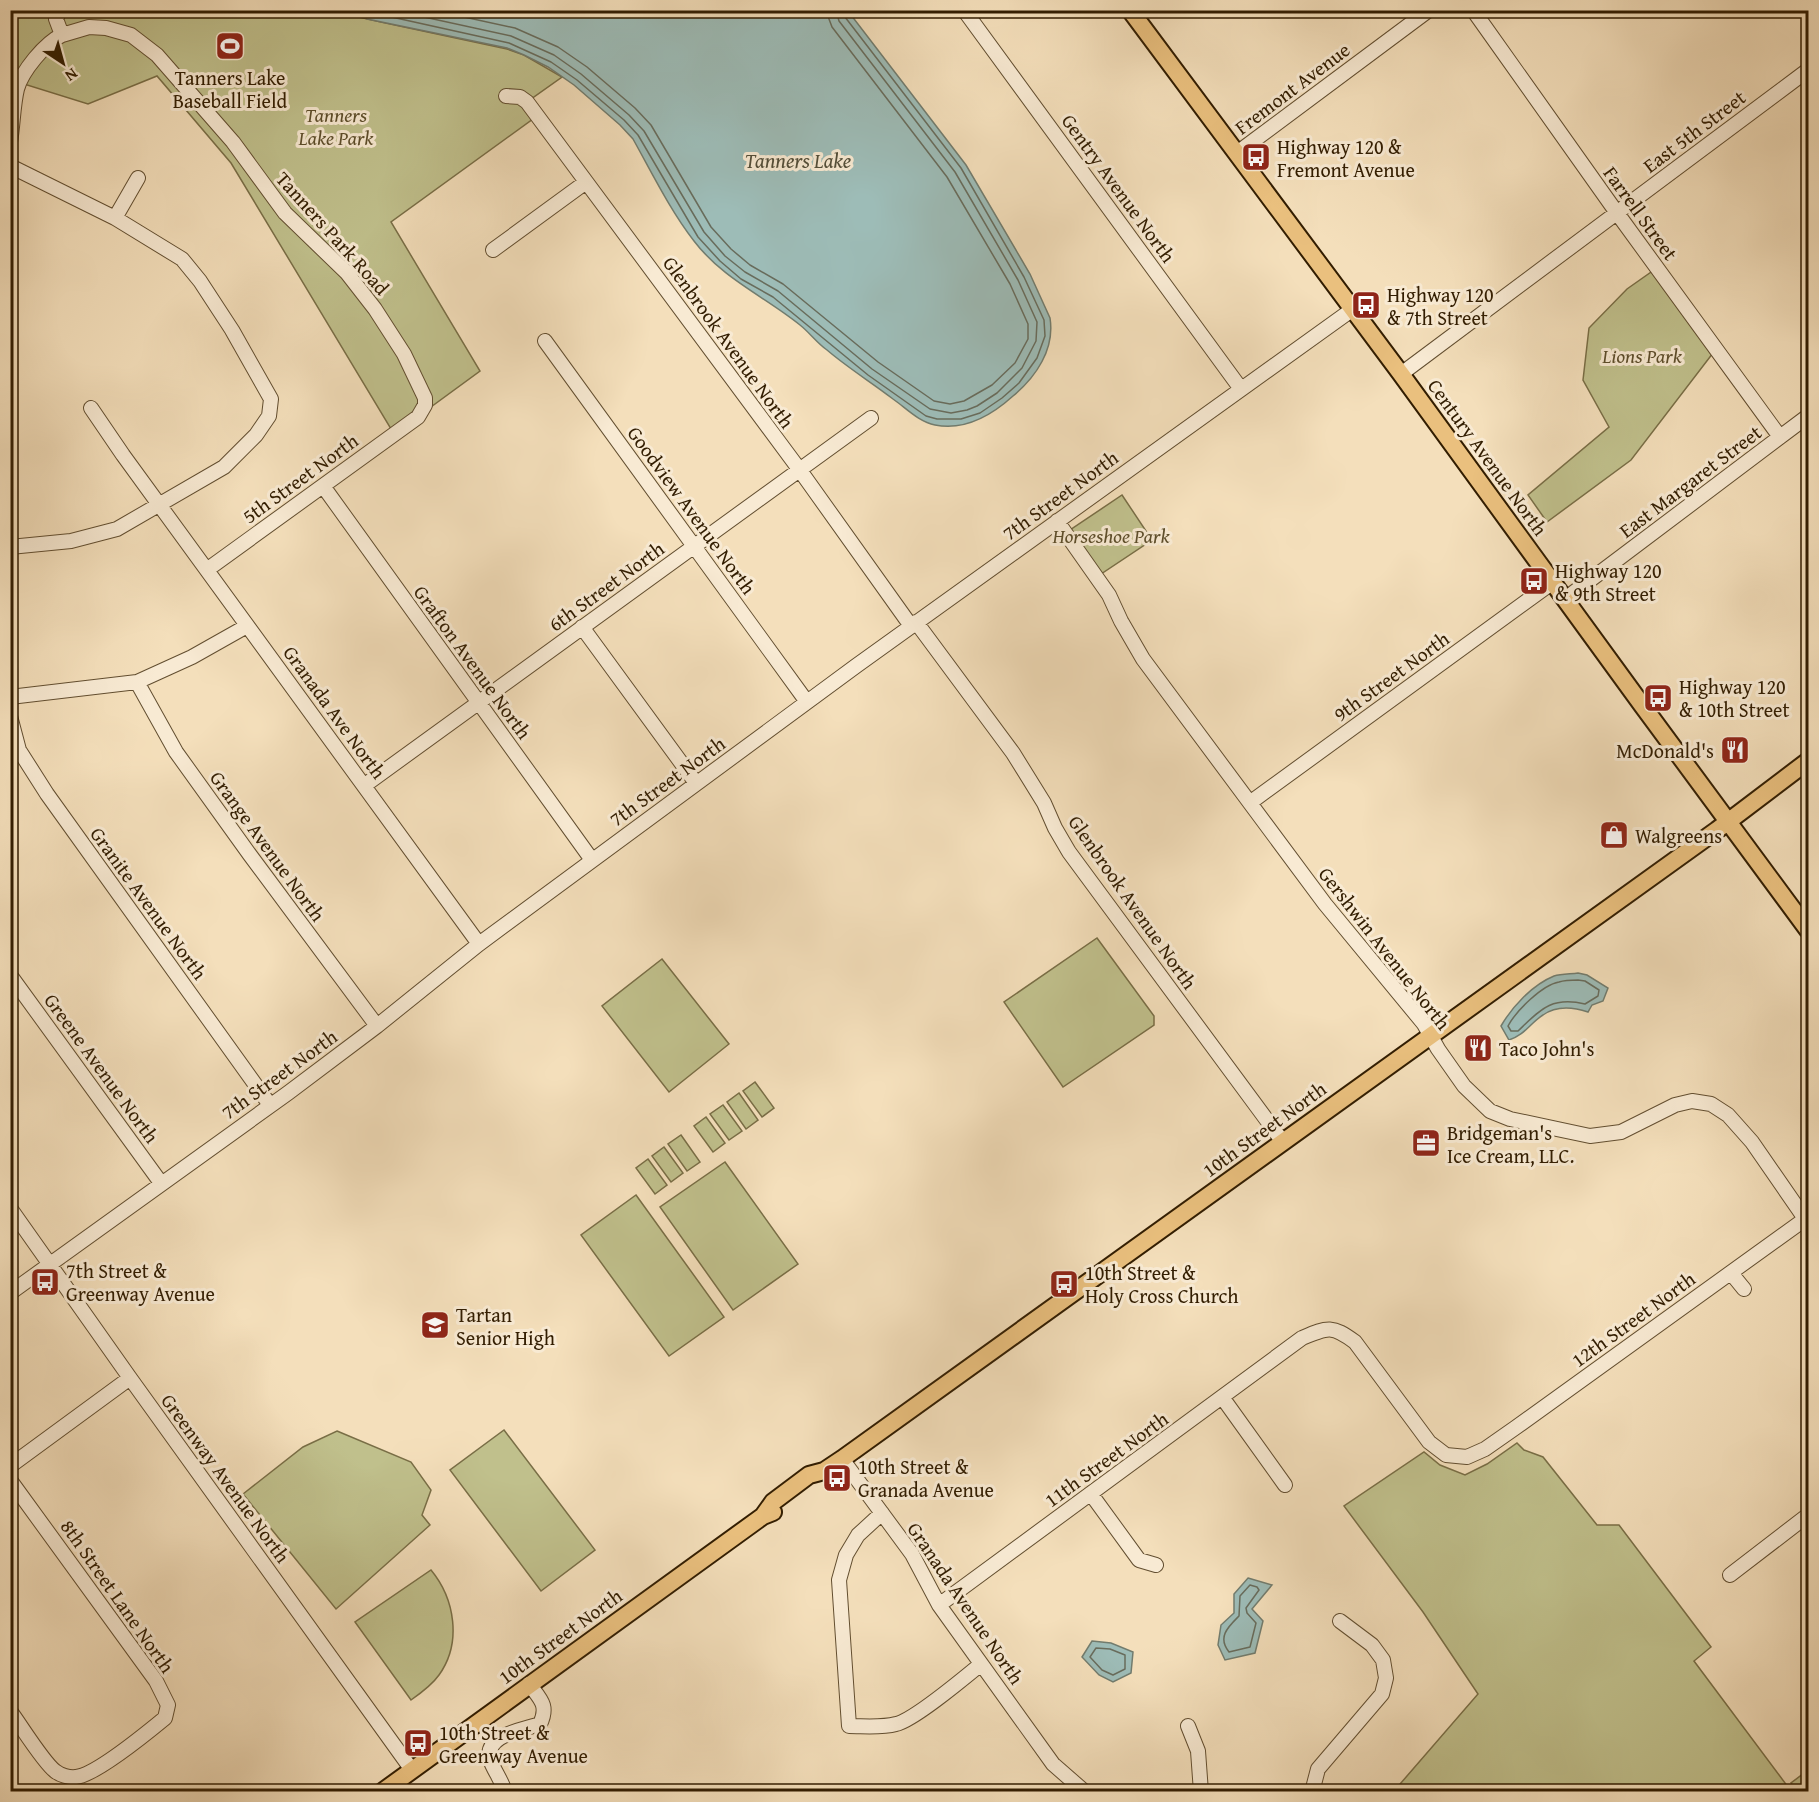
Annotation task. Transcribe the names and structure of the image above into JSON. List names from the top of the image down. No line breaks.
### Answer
{"streets":{"main road":["Century Avenue North","10th Street North"],"street":["Fremont Avenue","East 5th Street","Gentry Avenue North","Farrell Street","Tanners Park Road","Glenbrook Avenue North","5th Street North","East Margaret Street","7th Street North","Goodview Avenue North","6th Street North","Grafton Avenue North","9th Street North","Granada Ave North","Grange Avenue North","Granite Avenue North","Gershwin Avenue North","Greene Avenue North","12th Street North","11th Street North","Greenway Avenue North","8th Street Lane North","Granada Avenue North"]},"crossings":[["Fremont Avenue","Century Avenue North"],["East 5th Street","Farrell Street"],["East 5th Street","Century Avenue North"],["Gentry Avenue North","7th Street North"],["Farrell Street","East Margaret Street"],["Tanners Park Road","5th Street North"],["Glenbrook Avenue North","7th Street North"],["Glenbrook Avenue North","6th Street North"],["Glenbrook Avenue North","10th Street North"],["Century Avenue North","East Margaret Street"],["Century Avenue North","7th Street North"],["Century Avenue North","9th Street North"],["Century Avenue North","10th Street North"],["5th Street North","Grafton Avenue North"],["5th Street North","Granada Ave North"],["7th Street North","Goodview Avenue North"],["7th Street North","Grafton Avenue North"],["7th Street North","Granada Ave North"],["7th Street North","Grange Avenue North"],["7th Street North","Granite Avenue North"],["7th Street North","Gershwin Avenue North"],["7th Street North","Greene Avenue North"],["7th Street North","Greenway Avenue North"],["Goodview Avenue North","6th Street North"],["6th Street North","Grafton Avenue North"],["6th Street North","Granada Ave North"],["9th Street North","Gershwin Avenue North"],["Gershwin Avenue North","10th Street North"],["Gershwin Avenue North","12th Street North"],["10th Street North","Greenway Avenue North"],["10th Street North","Granada Avenue North"],["12th Street North","11th Street North"],["11th Street North","Granada Avenue North"]],"water":["Tanners Lake"],"parks":["Tanners Lake Park","Lions Park","Horseshoe Park"],"places":{"sports":["Tanners Lake Baseball Field"],"bus stop":["Highway 120 & Fremont Avenue","Highway 120 & 7th Street","Highway 120 & 9th Street","Highway 120 & 10th Street","7th Street & Greenway Avenue","10th Street & Holy Cross Church","10th Street & Granada Avenue","10th Street & Greenway Avenue"],"restaurant":["McDonald's","Taco John's"],"shop":["Walgreens"],"office":["Bridgeman's Ice Cream, LLC."],"school or university":["Tartan Senior High"]},"north":"bottom right"}
